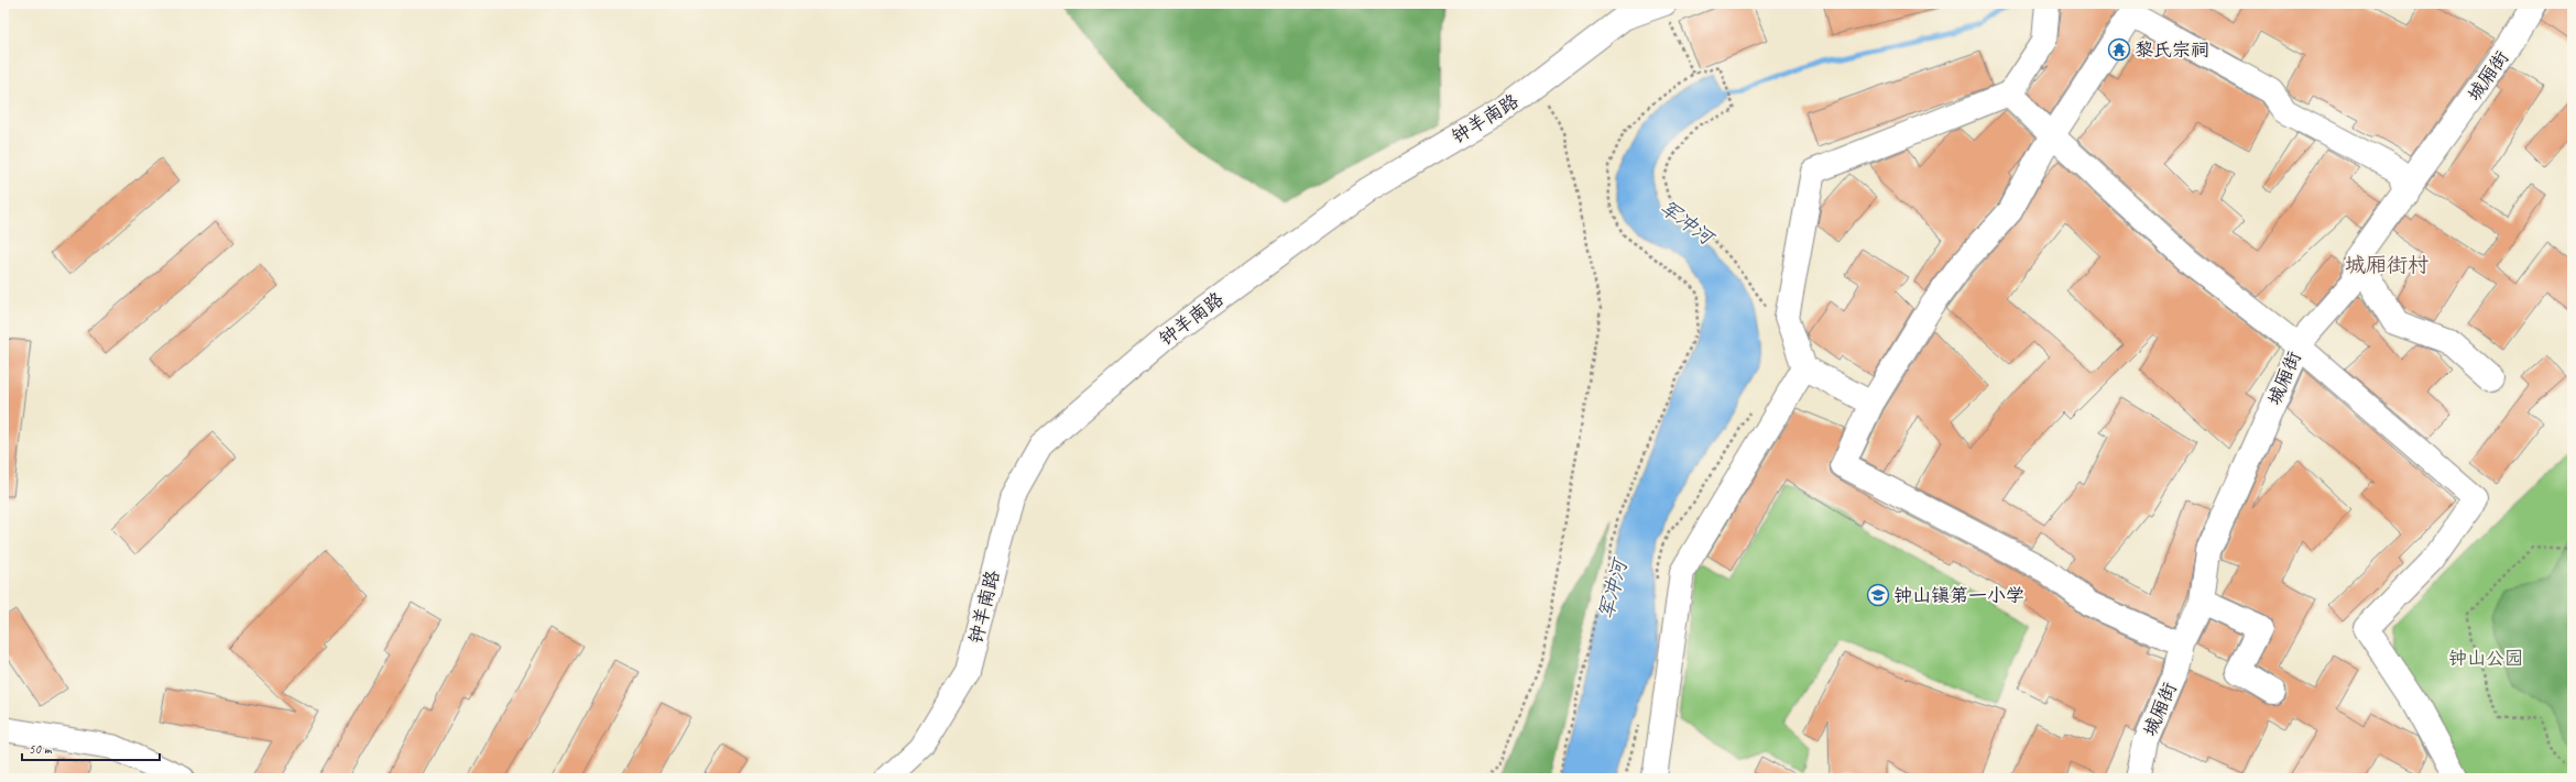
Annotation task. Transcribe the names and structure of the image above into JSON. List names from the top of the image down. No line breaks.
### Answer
{"streets":{"main road":["城厢街","钟羊南路"]},"districts":["城厢街村"],"water":["军冲河"],"parks":["钟山公园"],"places":{"temple":["黎氏宗祠"],"school or university":["钟山镇第一小学"]},"scale_bar":"50 m"}
